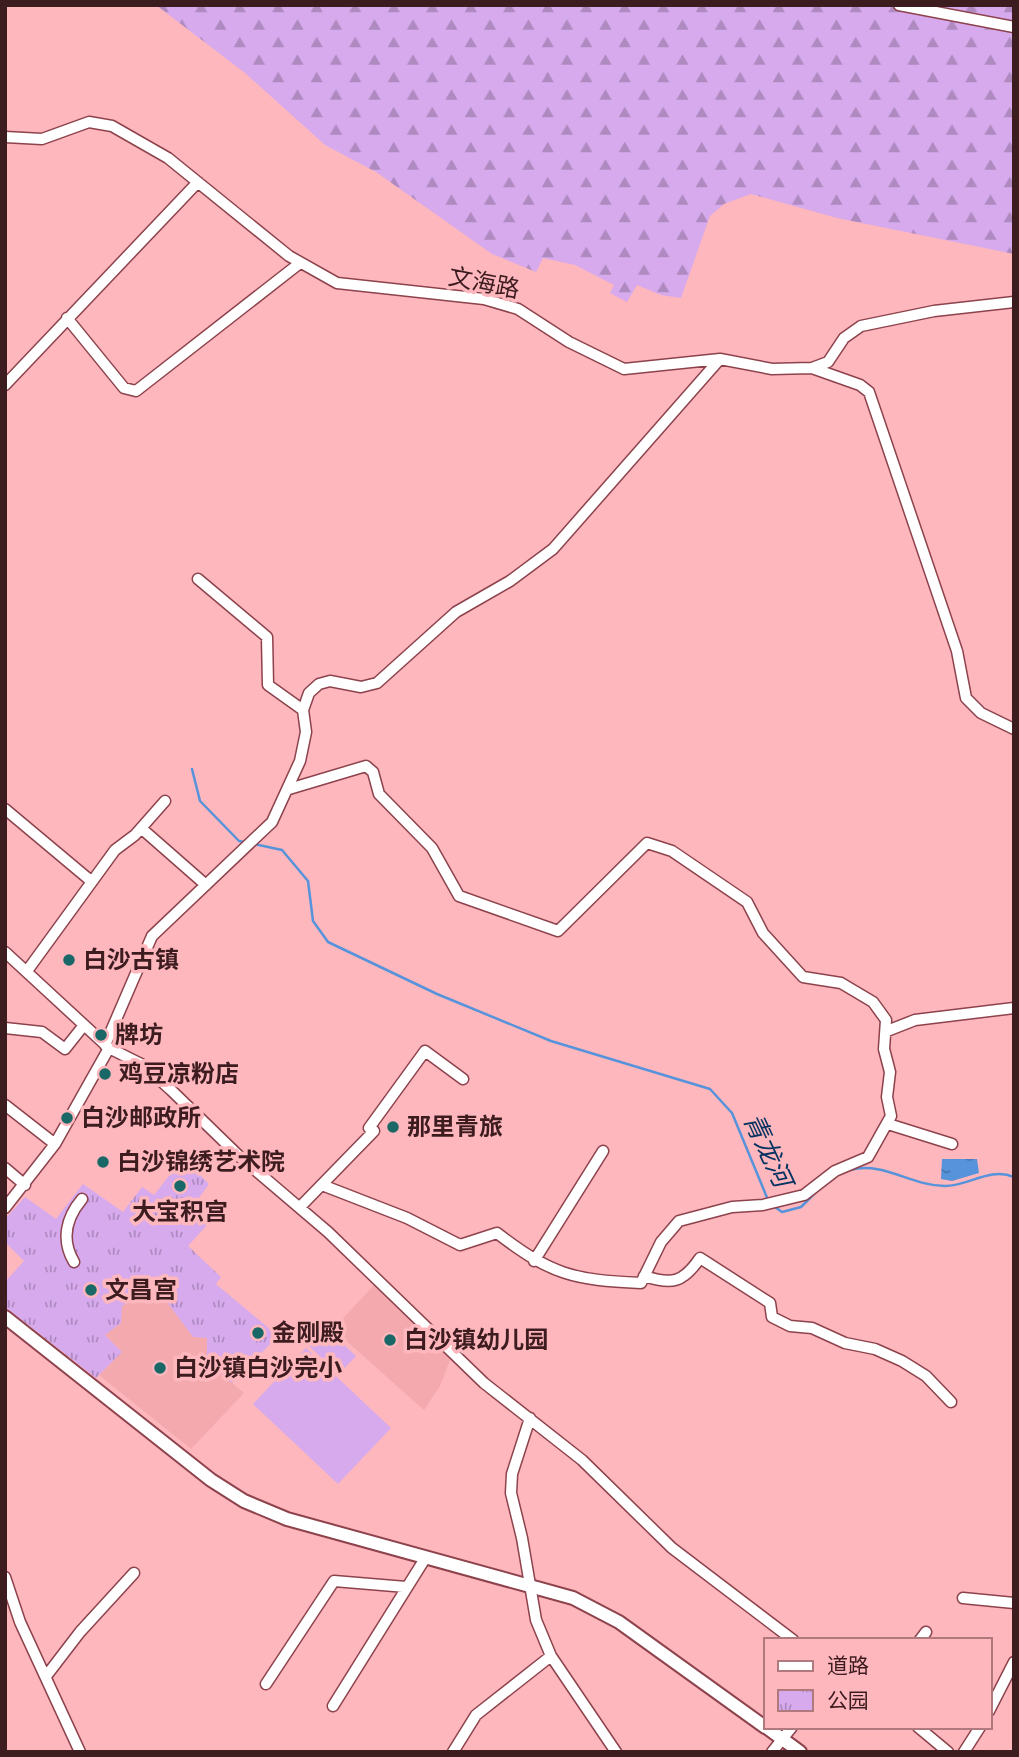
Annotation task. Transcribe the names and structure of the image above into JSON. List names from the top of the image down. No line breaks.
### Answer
{"streets":{"street":["文海路"]},"water":["青龙河"],"places":["白沙古镇","牌坊","鸡豆凉粉店","白沙邮政所","那里青旅","白沙锦绣艺术院","大宝积宫","文昌宫","金刚殿","白沙镇幼儿园","白沙镇白沙完小"],"legend":["道路","公园"]}
